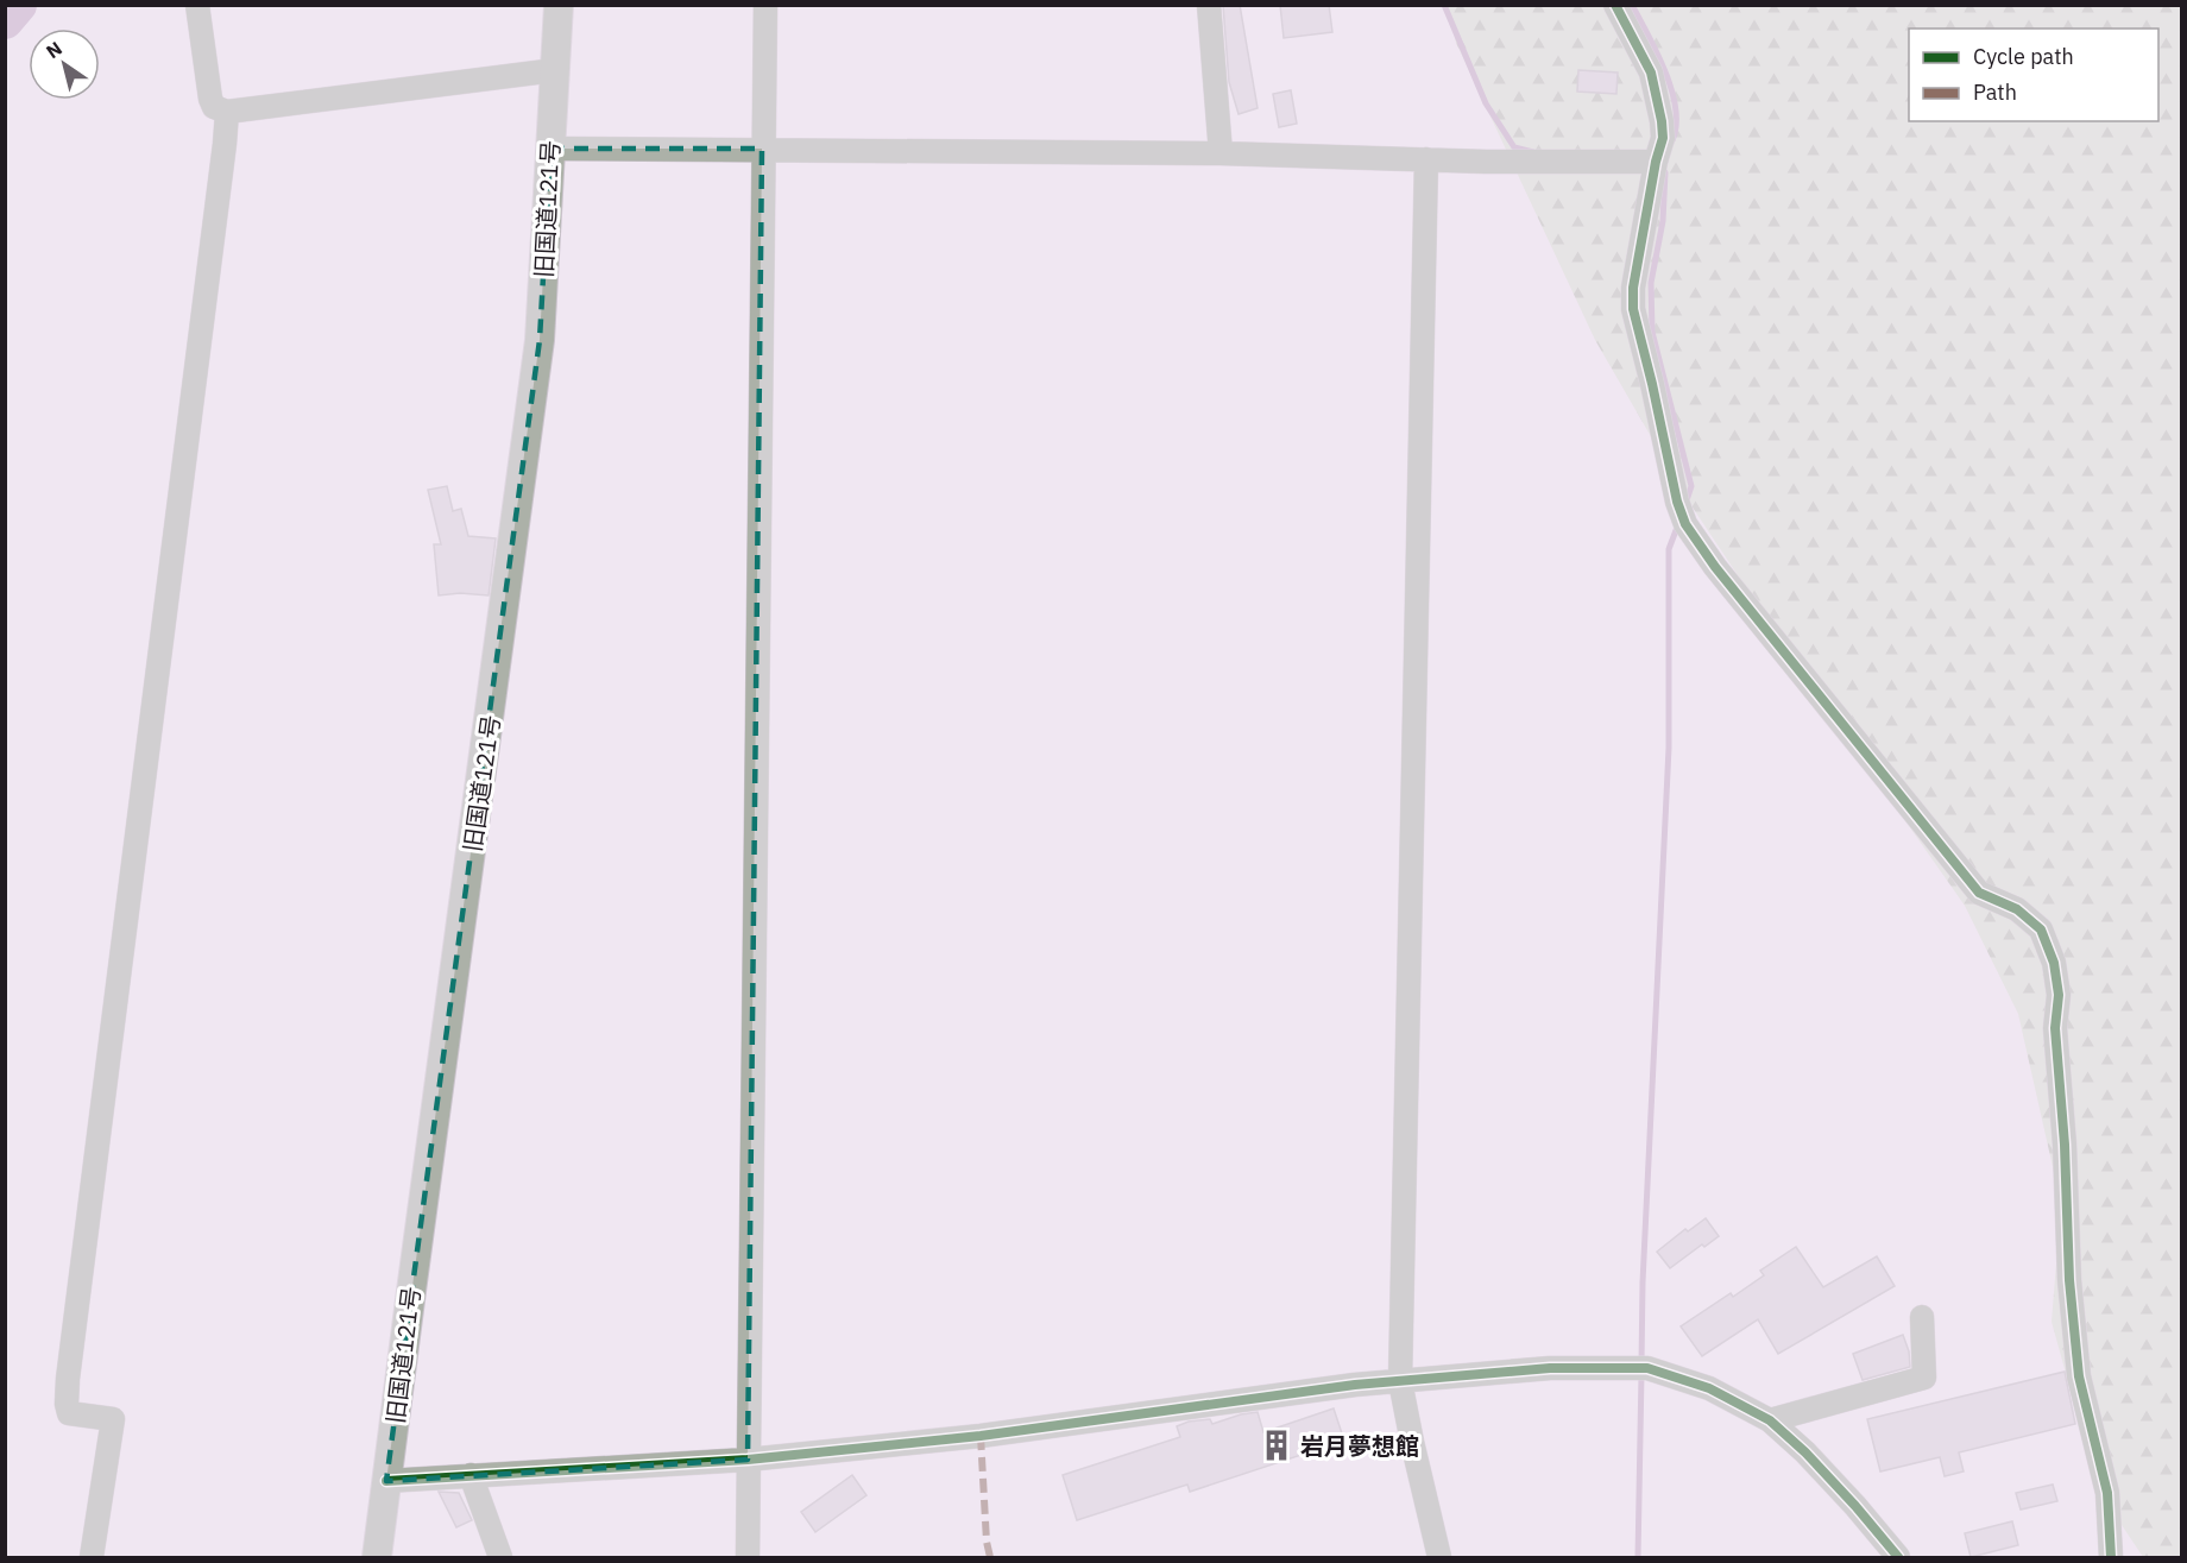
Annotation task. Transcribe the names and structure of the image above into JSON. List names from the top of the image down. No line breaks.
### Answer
{"streets":{"street":["旧国道121号"]},"places":{"building":["岩月夢想館"]},"legend":["Cycle path","Path"],"north":"top left"}
